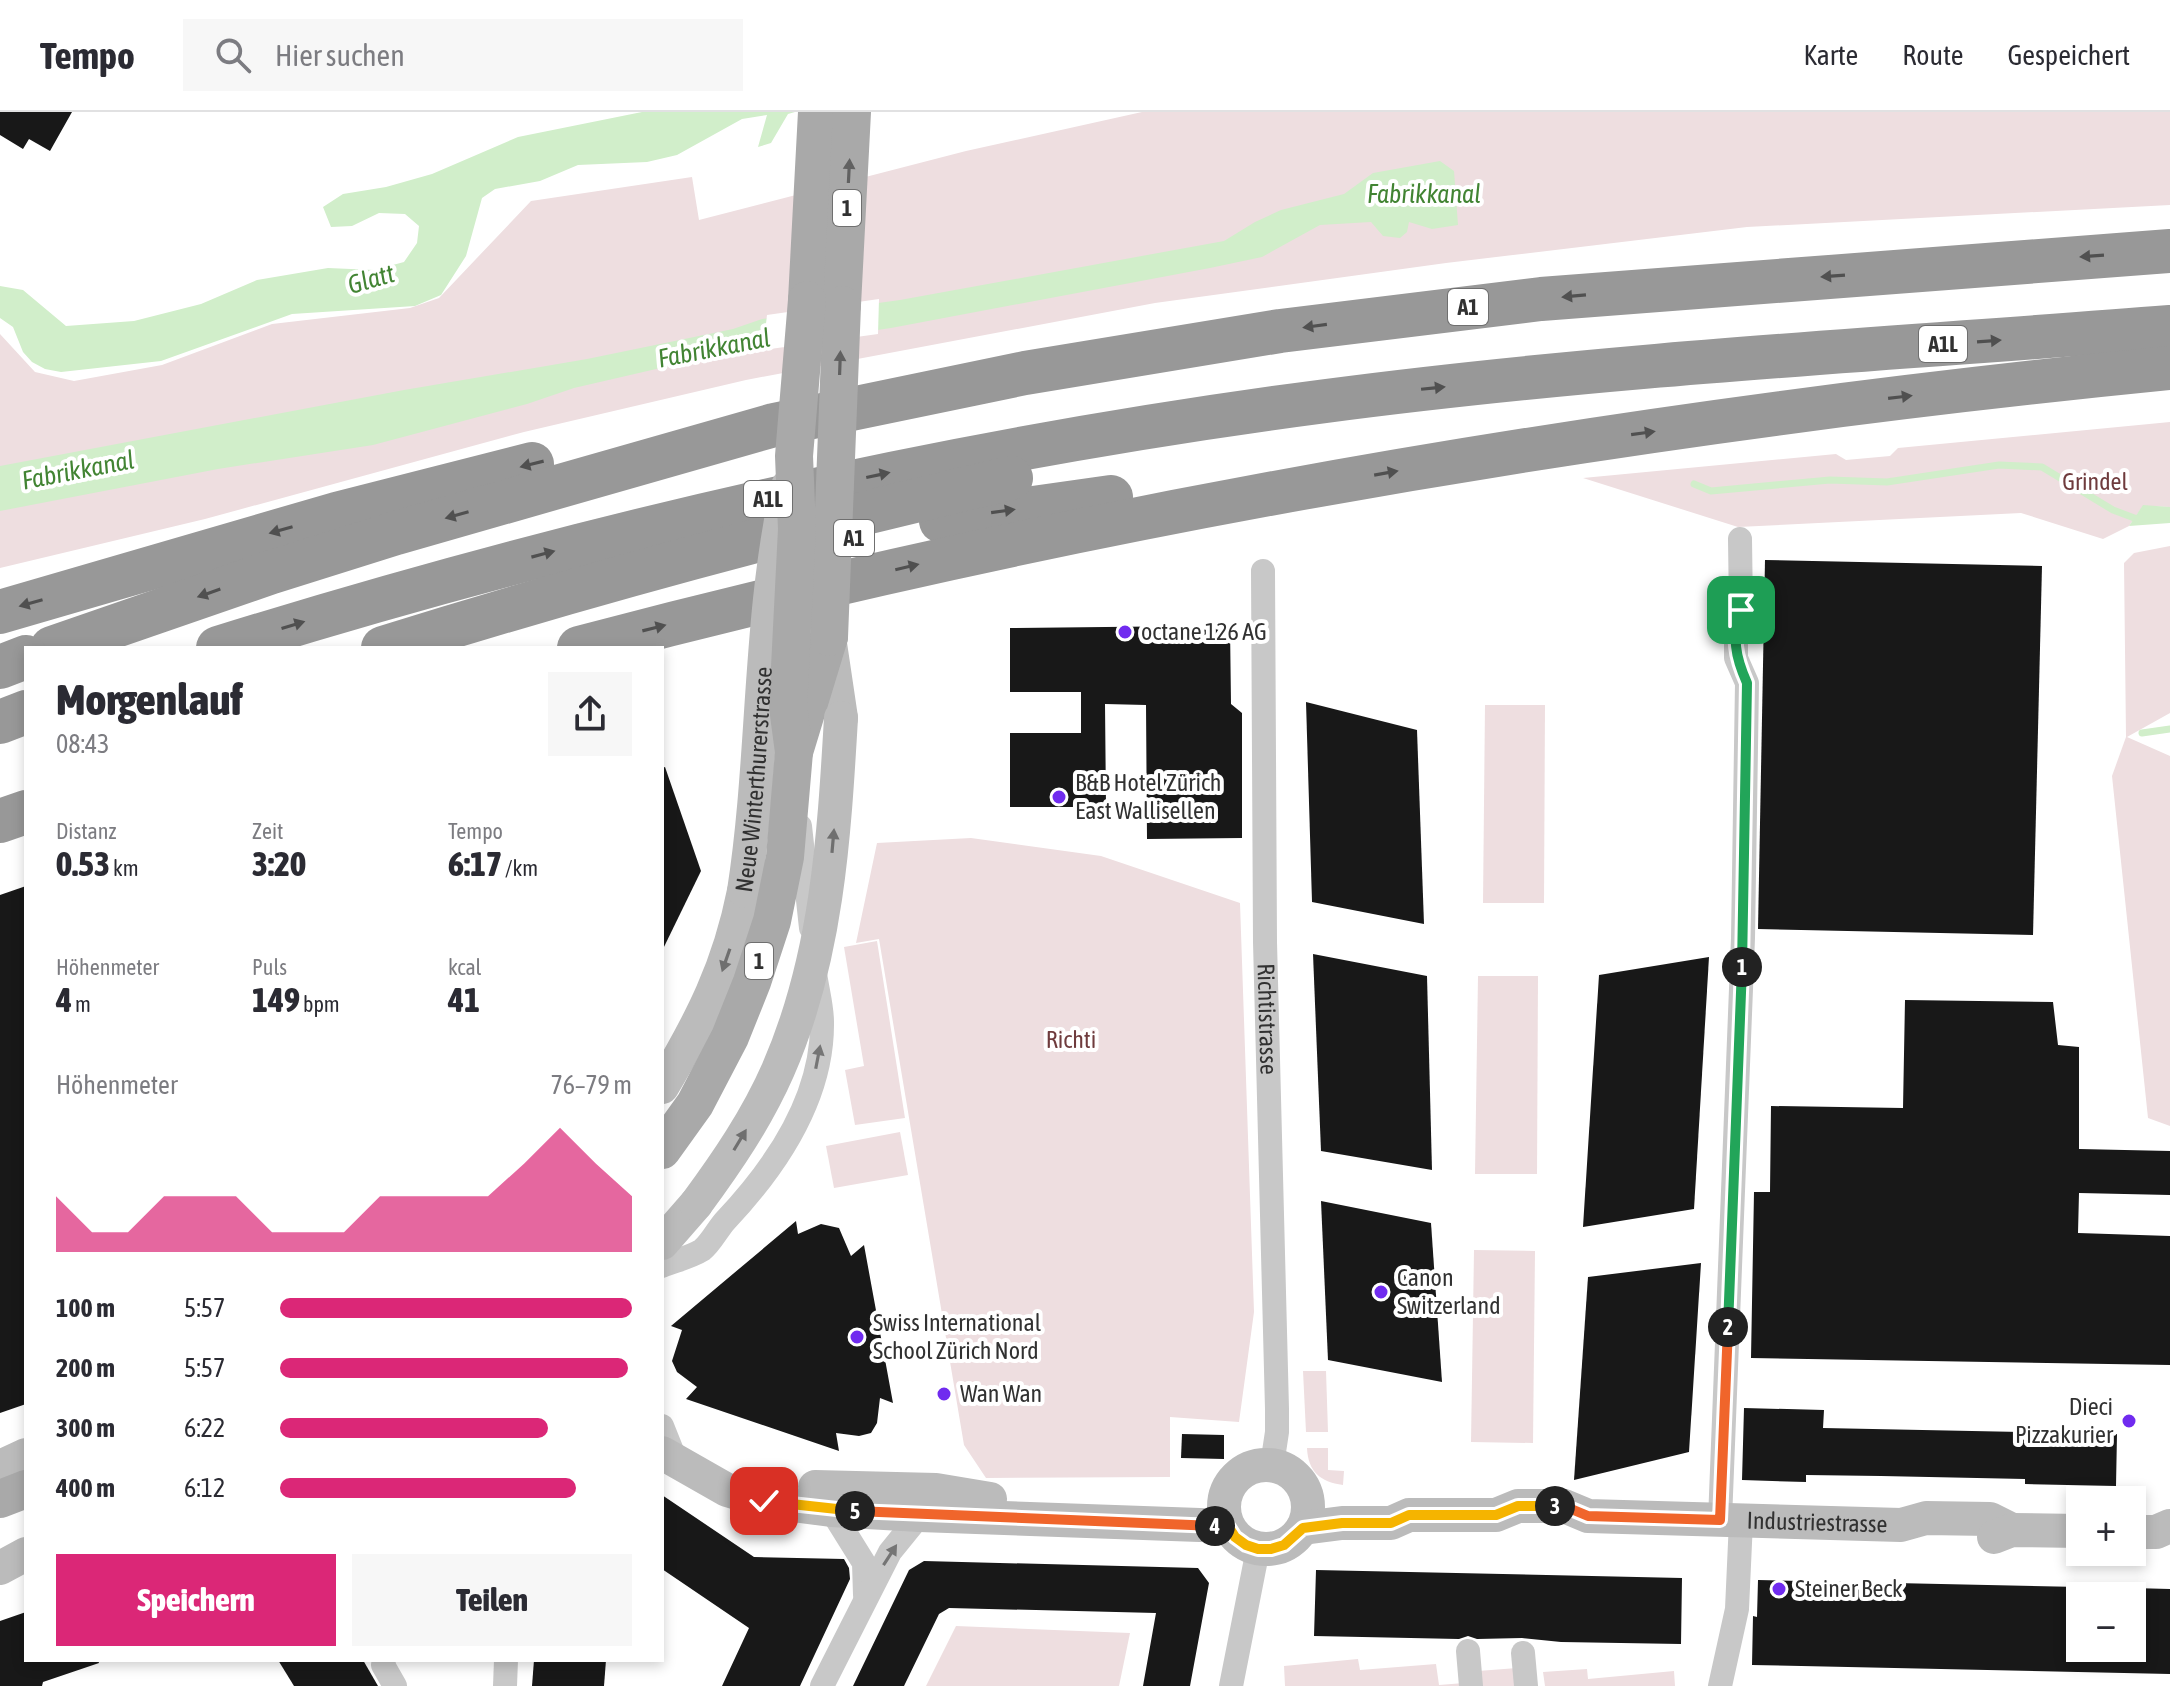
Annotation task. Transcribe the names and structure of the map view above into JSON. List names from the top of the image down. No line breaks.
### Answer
{"streets":{"highway":["A1","A1L"],"main road":["1","Neue Winterthurerstrasse"],"street":["Richtistrasse","Industriestrasse"]},"crossings":[["A1","Neue Winterthurerstrasse"],["A1L","Neue Winterthurerstrasse"],["Richtistrasse","Industriestrasse"]],"water":["Fabrikkanal","Glatt"],"parks":["Grindel","Richti"],"places":["octane 126 AG","B&B Hotel Zürich East Wallisellen","Canon Switzerland","Swiss International School Zürich Nord","Wan Wan","Dieci Pizzakurier","Steiner Beck"],"page":{"header":"Tempo","search":"Hier suchen","nav":["Karte","Route","Gespeichert"],"heading":["Morgenlauf","08:43"],"stats":[["Distanz","0.53 km"],["Zeit","3:20"],["Tempo","6:17 /km"],["Höhenmeter","4 m"],["Puls","149 bpm"],["kcal","41"]],"pins":["1","2","3","5","4"],"chart":["Höhenmeter","76–79 m"],"list":[{"name":"100 m","note":"5:57"},{"name":"200 m","note":"5:57"},{"name":"300 m","note":"6:22"},{"name":"400 m","note":"6:12"}],"map_buttons":["+","−"],"buttons":["Speichern","Teilen"]}}
